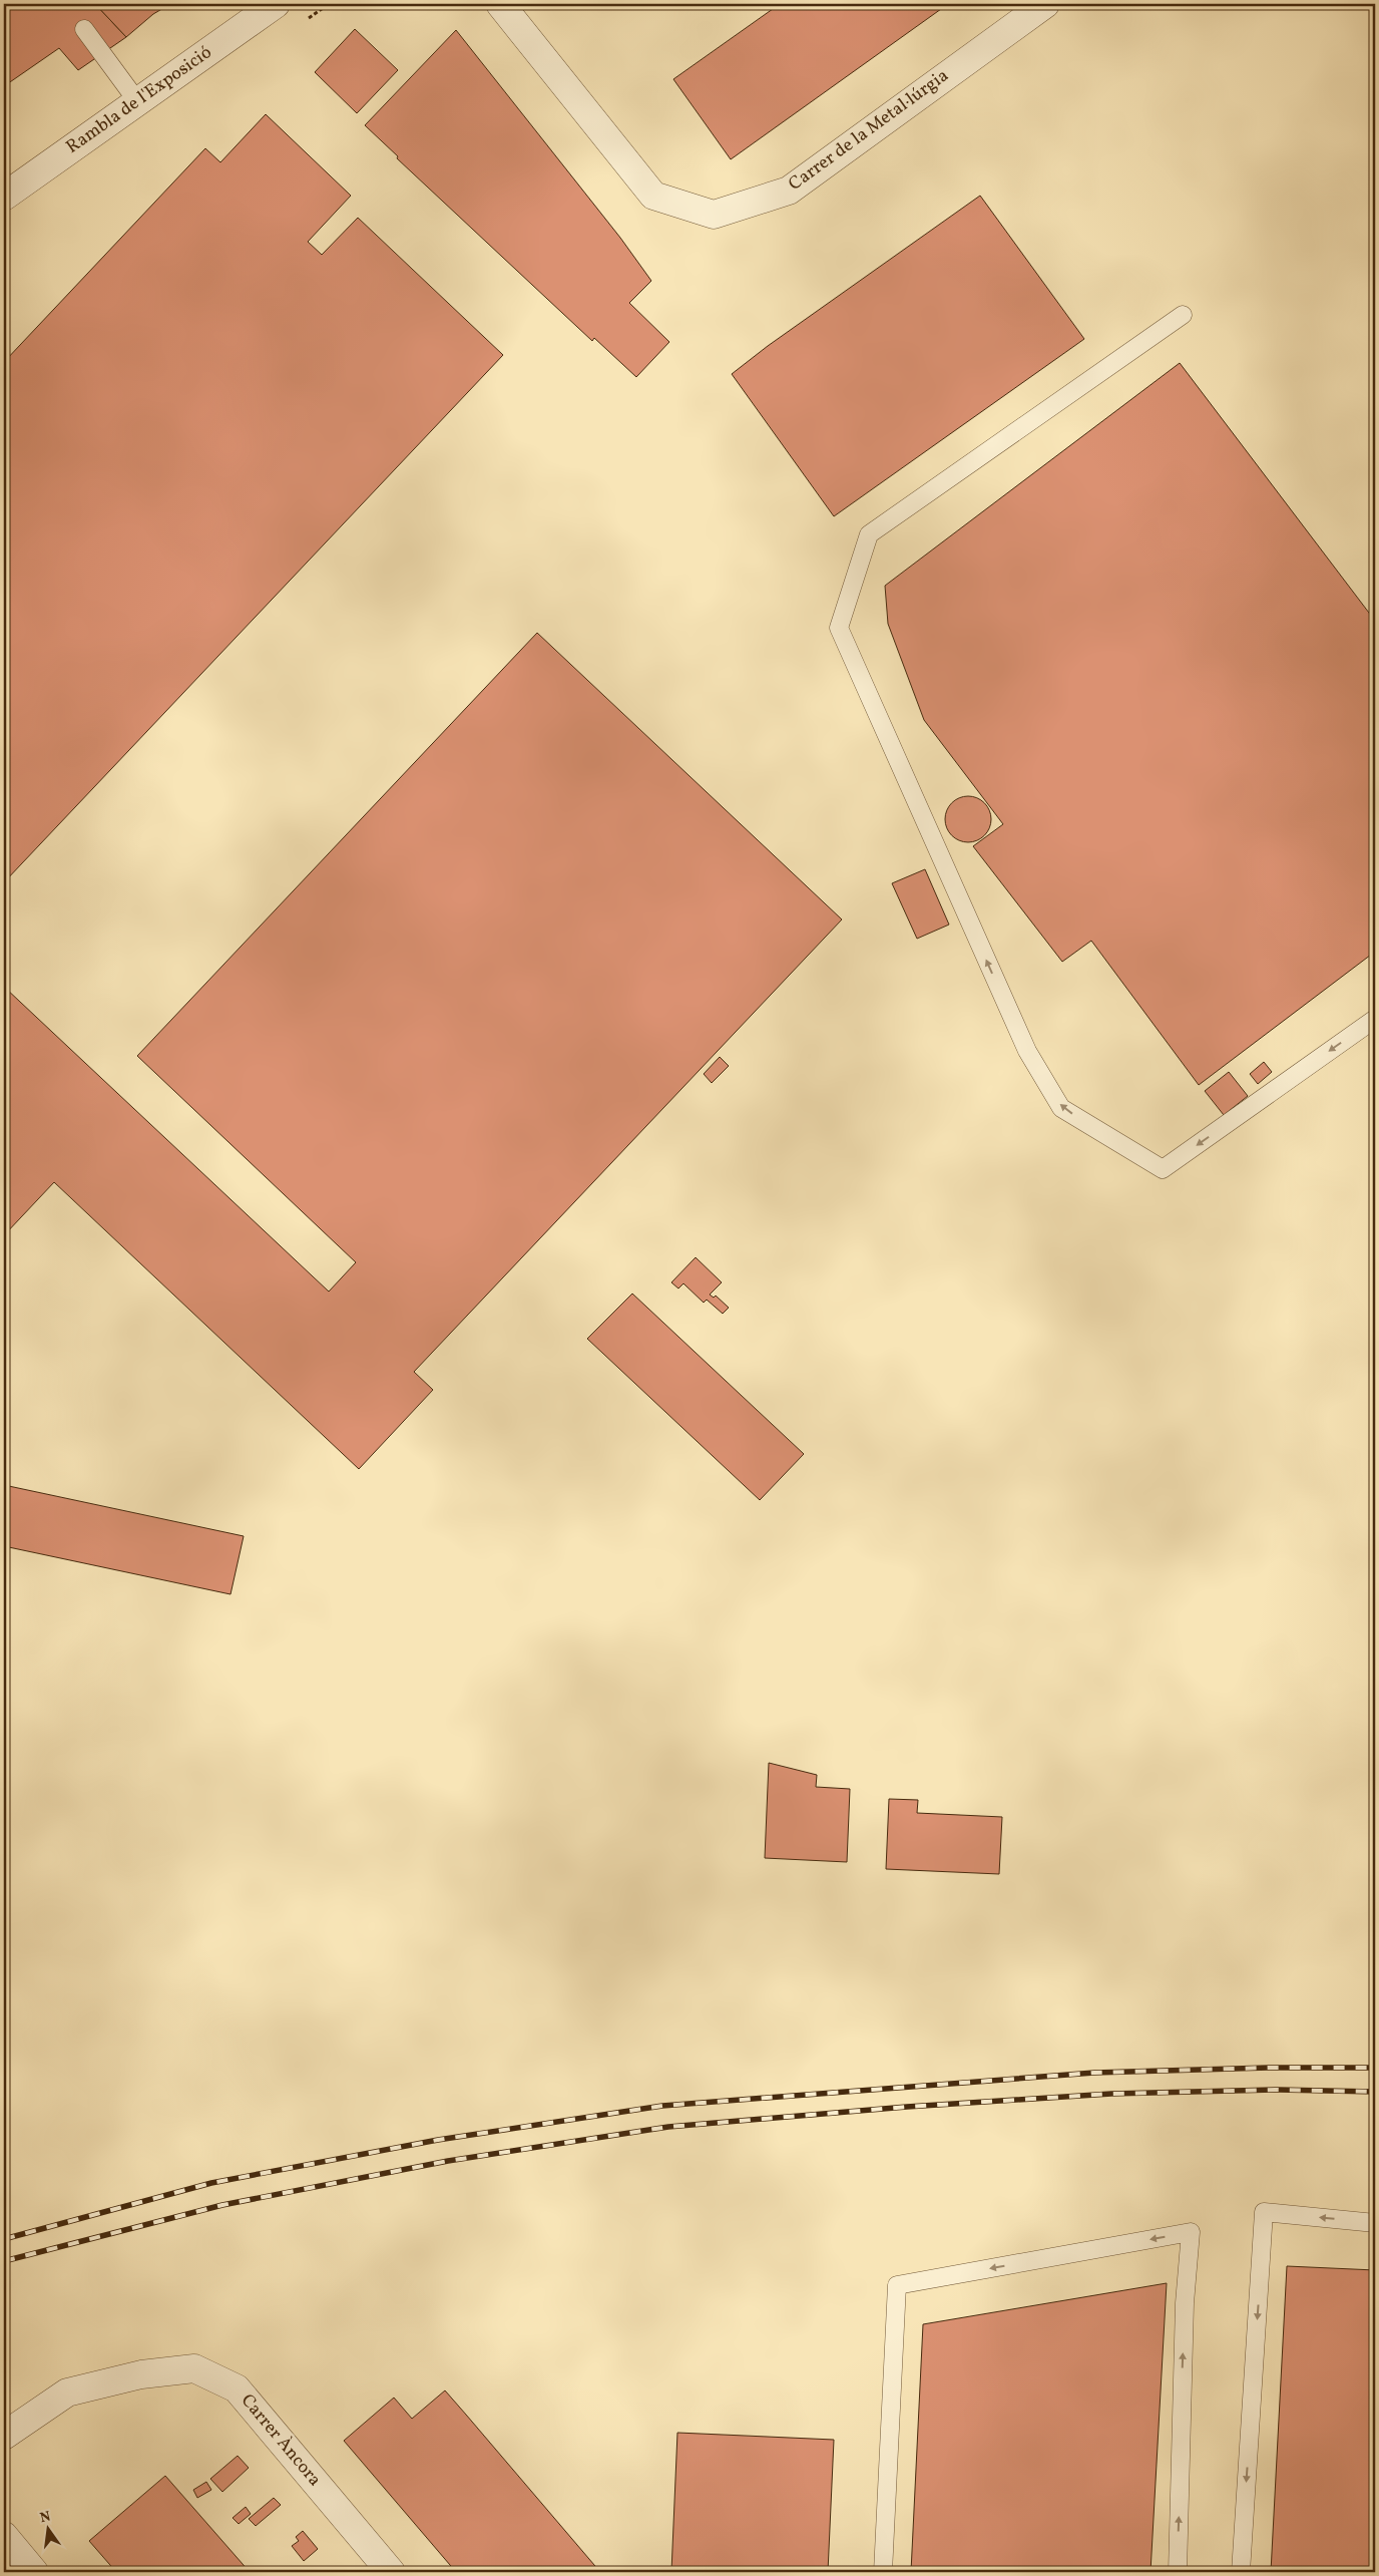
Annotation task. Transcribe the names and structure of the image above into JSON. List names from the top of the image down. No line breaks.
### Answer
{"streets":{"street":["Rambla de l'Exposició","Carrer de la Metal·lúrgia","Carrer Àncora"]},"north":"top"}
